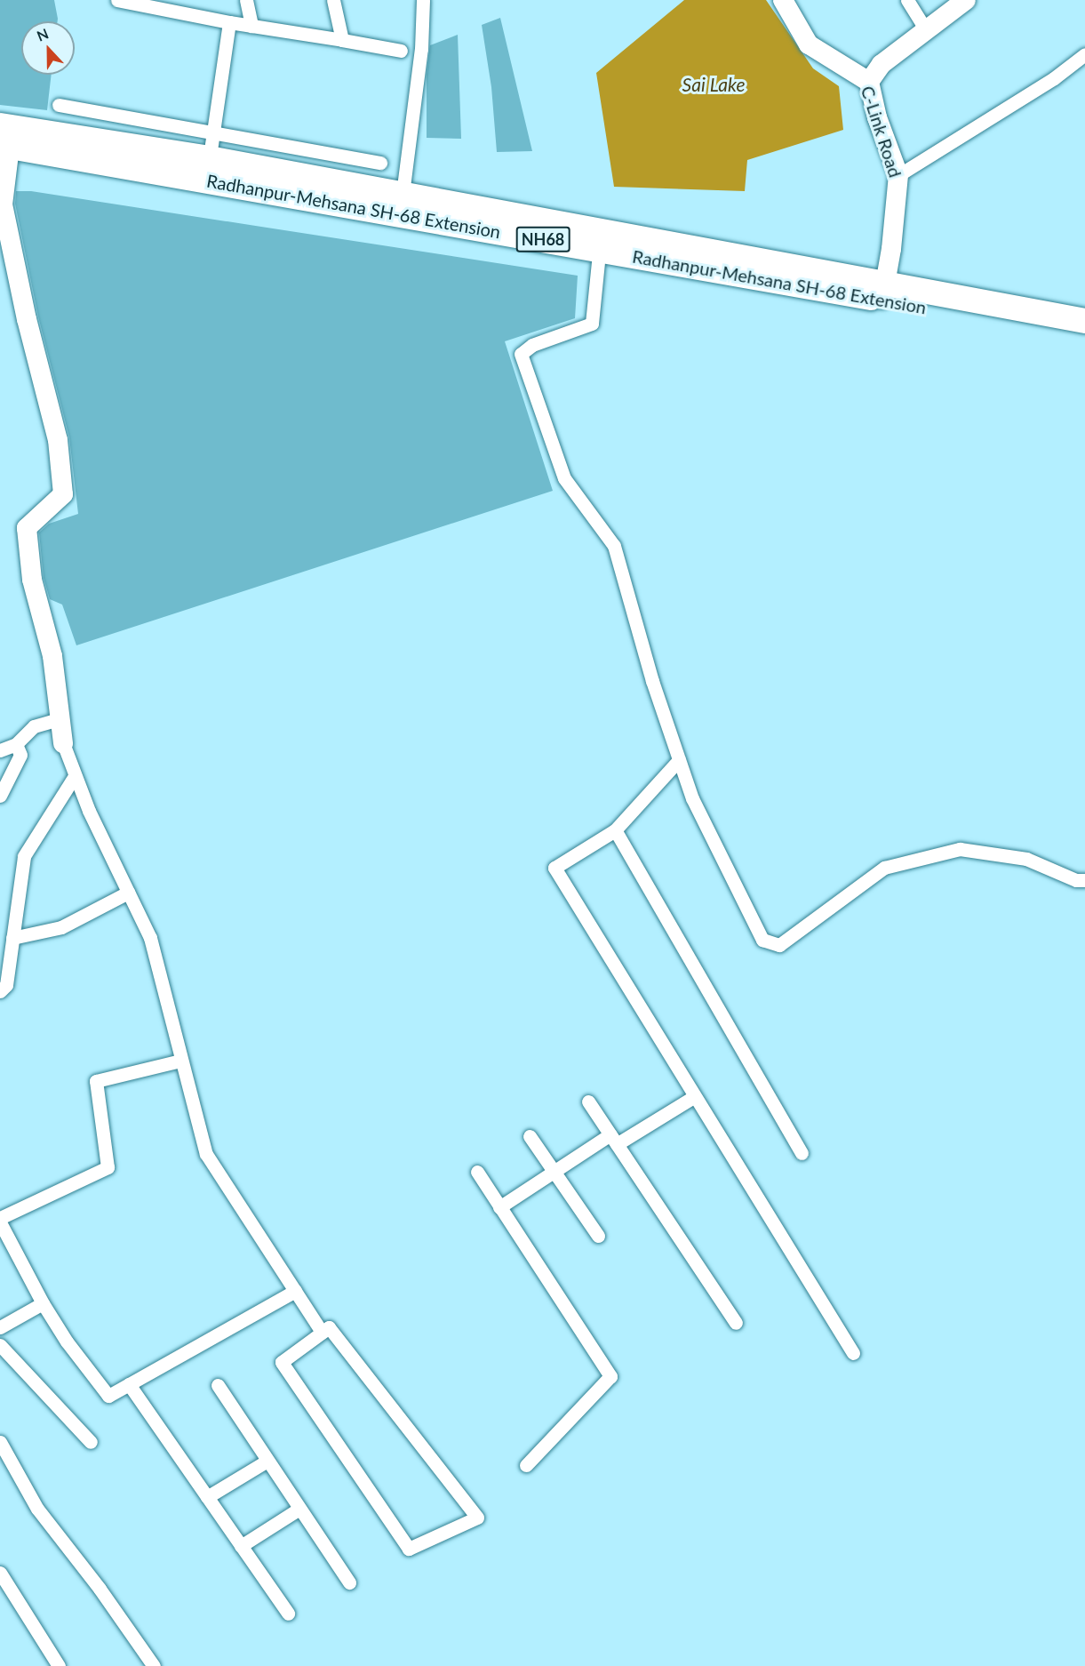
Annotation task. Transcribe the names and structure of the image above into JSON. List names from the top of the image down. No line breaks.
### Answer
{"streets":{"highway":["Radhanpur-Mehsana SH-68 Extension","NH68"],"street":["C-Link Road"]},"crossings":[["C-Link Road","Radhanpur-Mehsana SH-68 Extension"],["C-Link Road","NH68"],["Radhanpur-Mehsana SH-68 Extension","NH68"]],"water":["Sai Lake"],"north":"top"}
